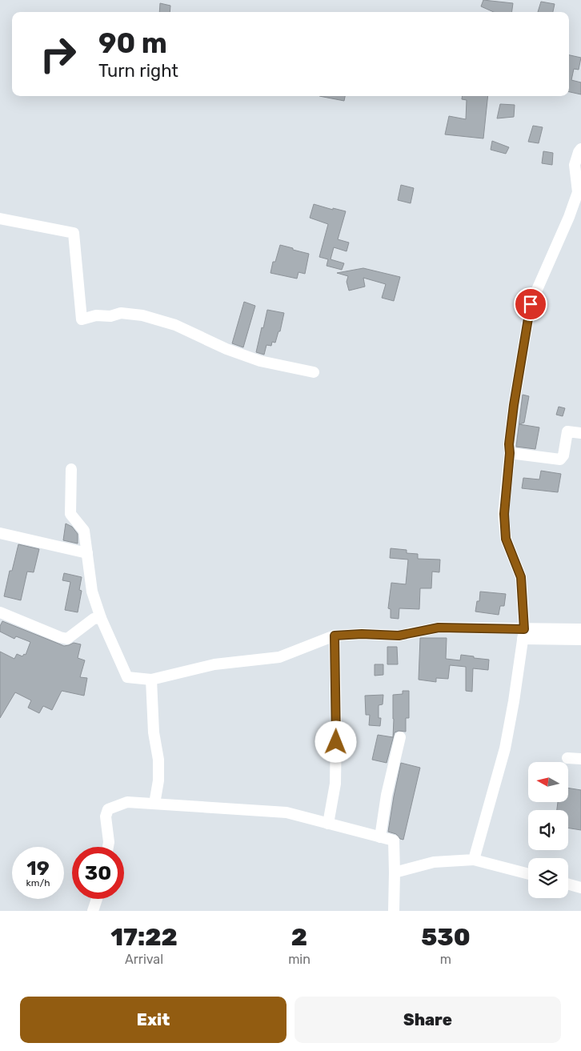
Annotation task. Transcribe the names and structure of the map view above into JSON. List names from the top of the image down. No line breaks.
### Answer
{"north":"left","page":{"turn":["90 m","Turn right"],"speed":"19 km/h","limit":"30","eta":["17:22","Arrival","2","min","530","m"],"buttons":["Exit","Share"]}}
